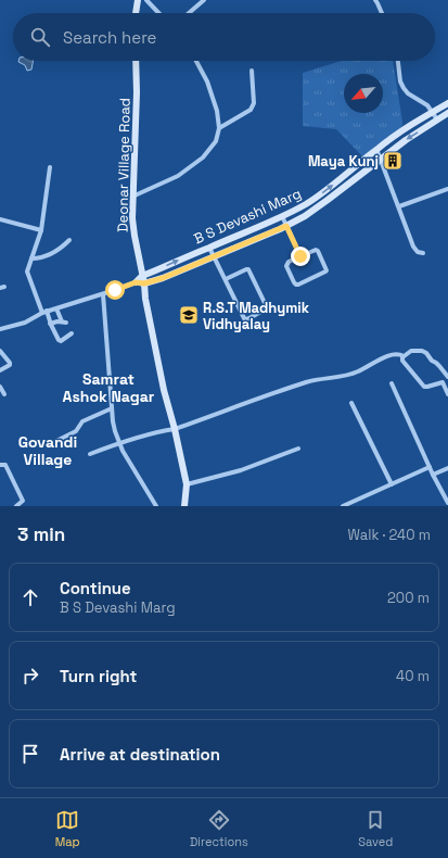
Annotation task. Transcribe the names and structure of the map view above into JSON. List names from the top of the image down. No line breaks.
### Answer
{"streets":{"main road":["Deonar Village Road","B S Devashi Marg"]},"crossings":[["Deonar Village Road","B S Devashi Marg"]],"districts":["Samrat Ashok Nagar","Govandi Village"],"places":{"building":["Maya Kunj"],"school or university":["R.S.T Madhymik Vidhyalay"]},"north":"bottom left","page":{"search":"Search here","heading":["3 min","Walk · 240 m"],"list":[["Continue","B S Devashi Marg","200 m"],["Turn right","40 m"],"Arrive at destination"],"nav":["Map","Directions","Saved"]}}
